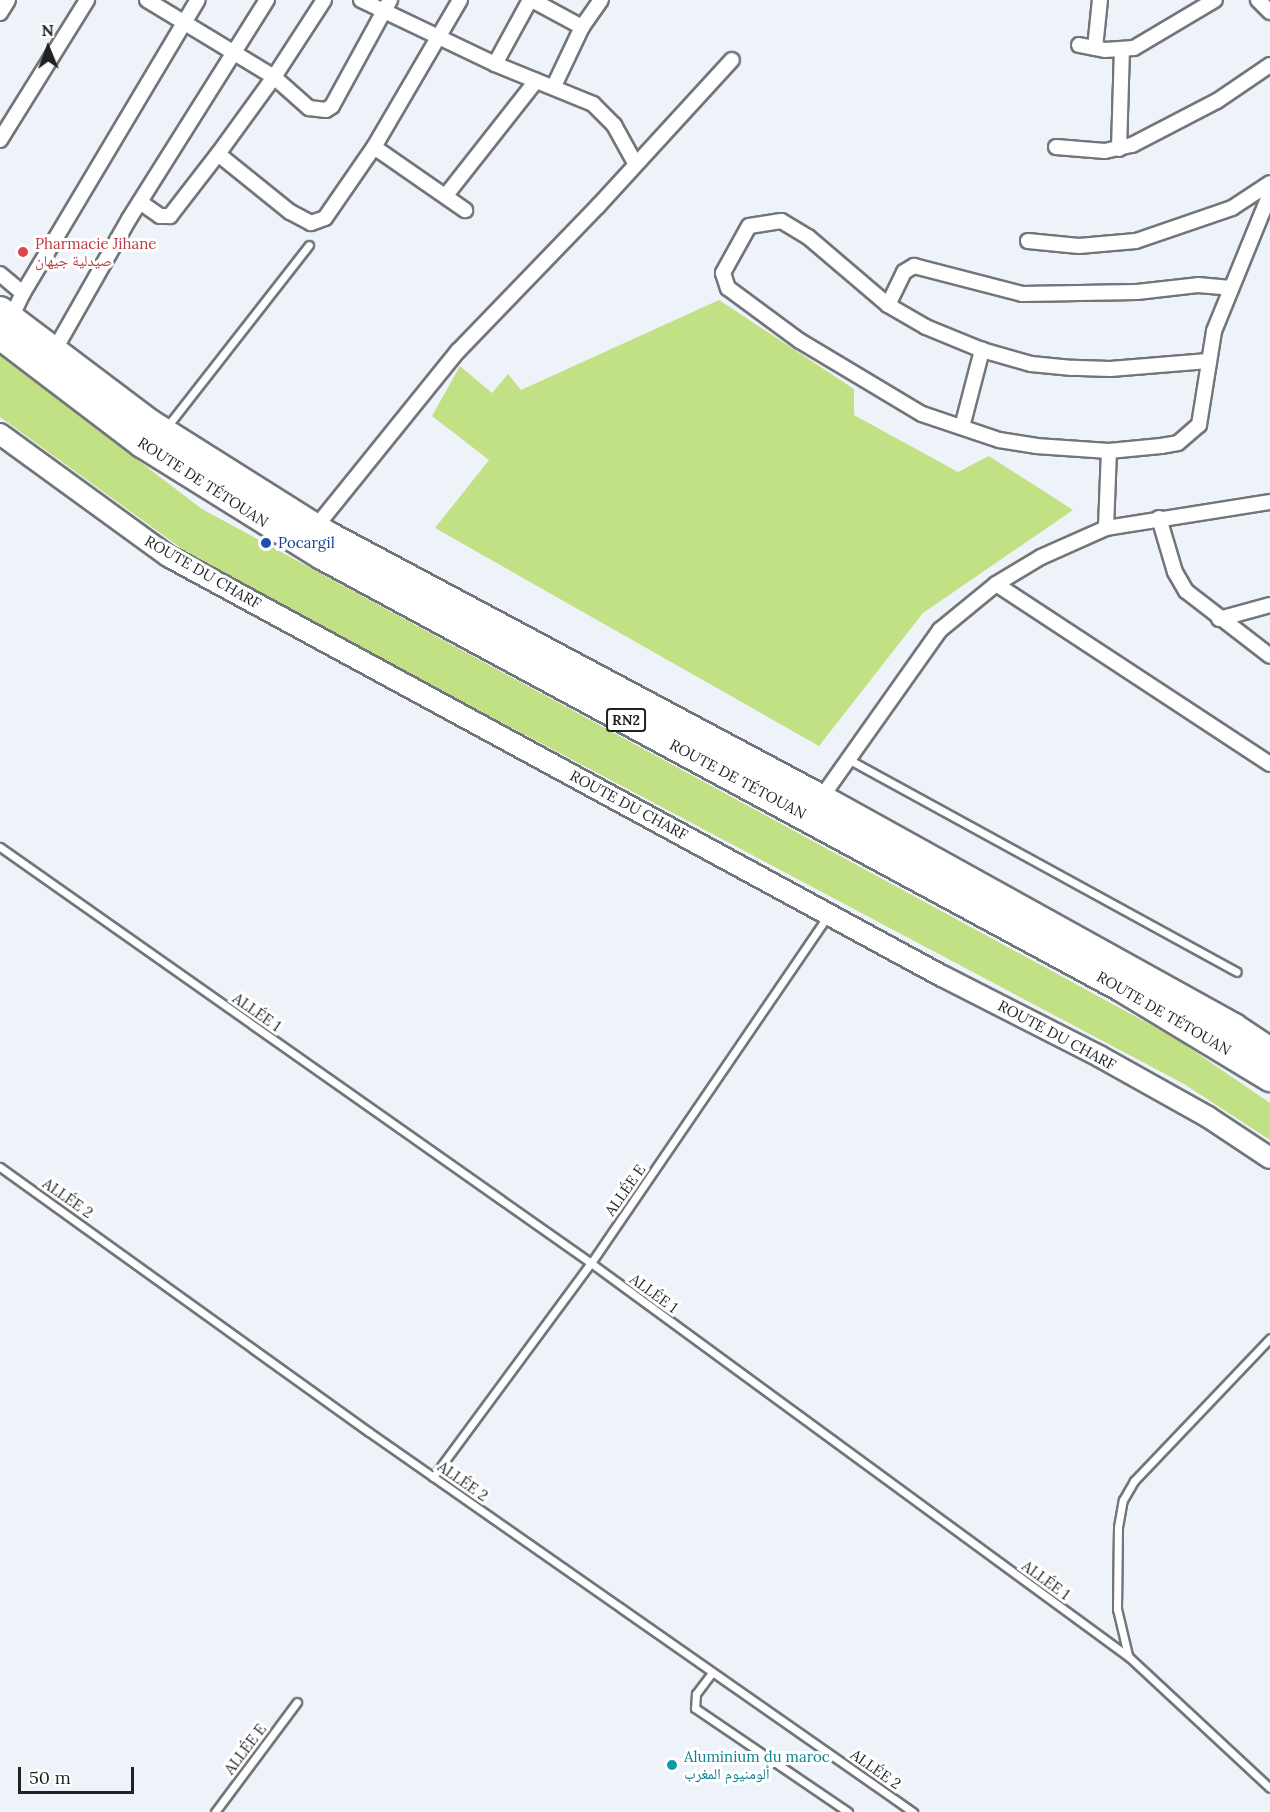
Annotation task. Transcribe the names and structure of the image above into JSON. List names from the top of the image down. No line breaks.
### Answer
{"streets":{"highway":["ROUTE DE TÉTOUAN","RN2"],"street":["ROUTE DU CHARF"],"lane":["ALLÉE 1","ALLÉE E","ALLÉE 2"]},"crossings":[["ROUTE DU CHARF","ALLÉE E"],["ALLÉE 1","ALLÉE E"],["ALLÉE E","ALLÉE 2"]],"places":["Pharmacie Jihane صيدلية جيهان","Pocargil","Aluminium du maroc ألومنيوم المغرب"],"scale_bar":"50 m","north":"top"}
